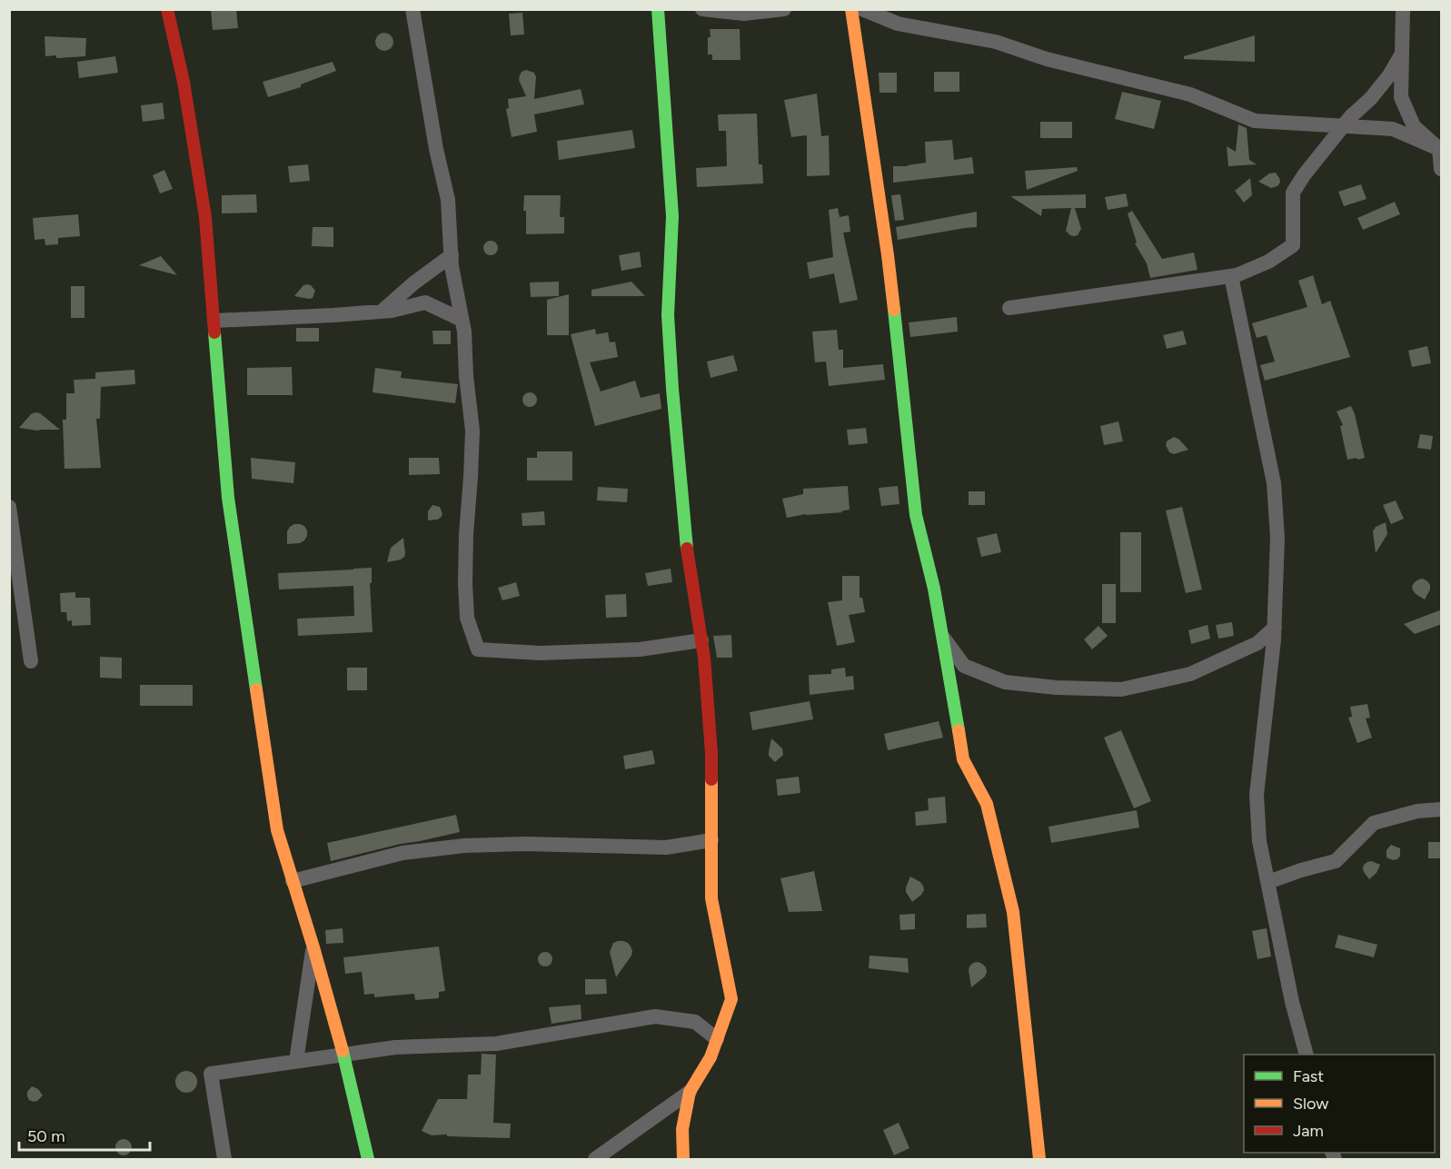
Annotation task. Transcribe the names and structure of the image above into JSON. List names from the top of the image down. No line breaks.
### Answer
{"legend":["Fast","Slow","Jam"],"scale_bar":"50 m"}
